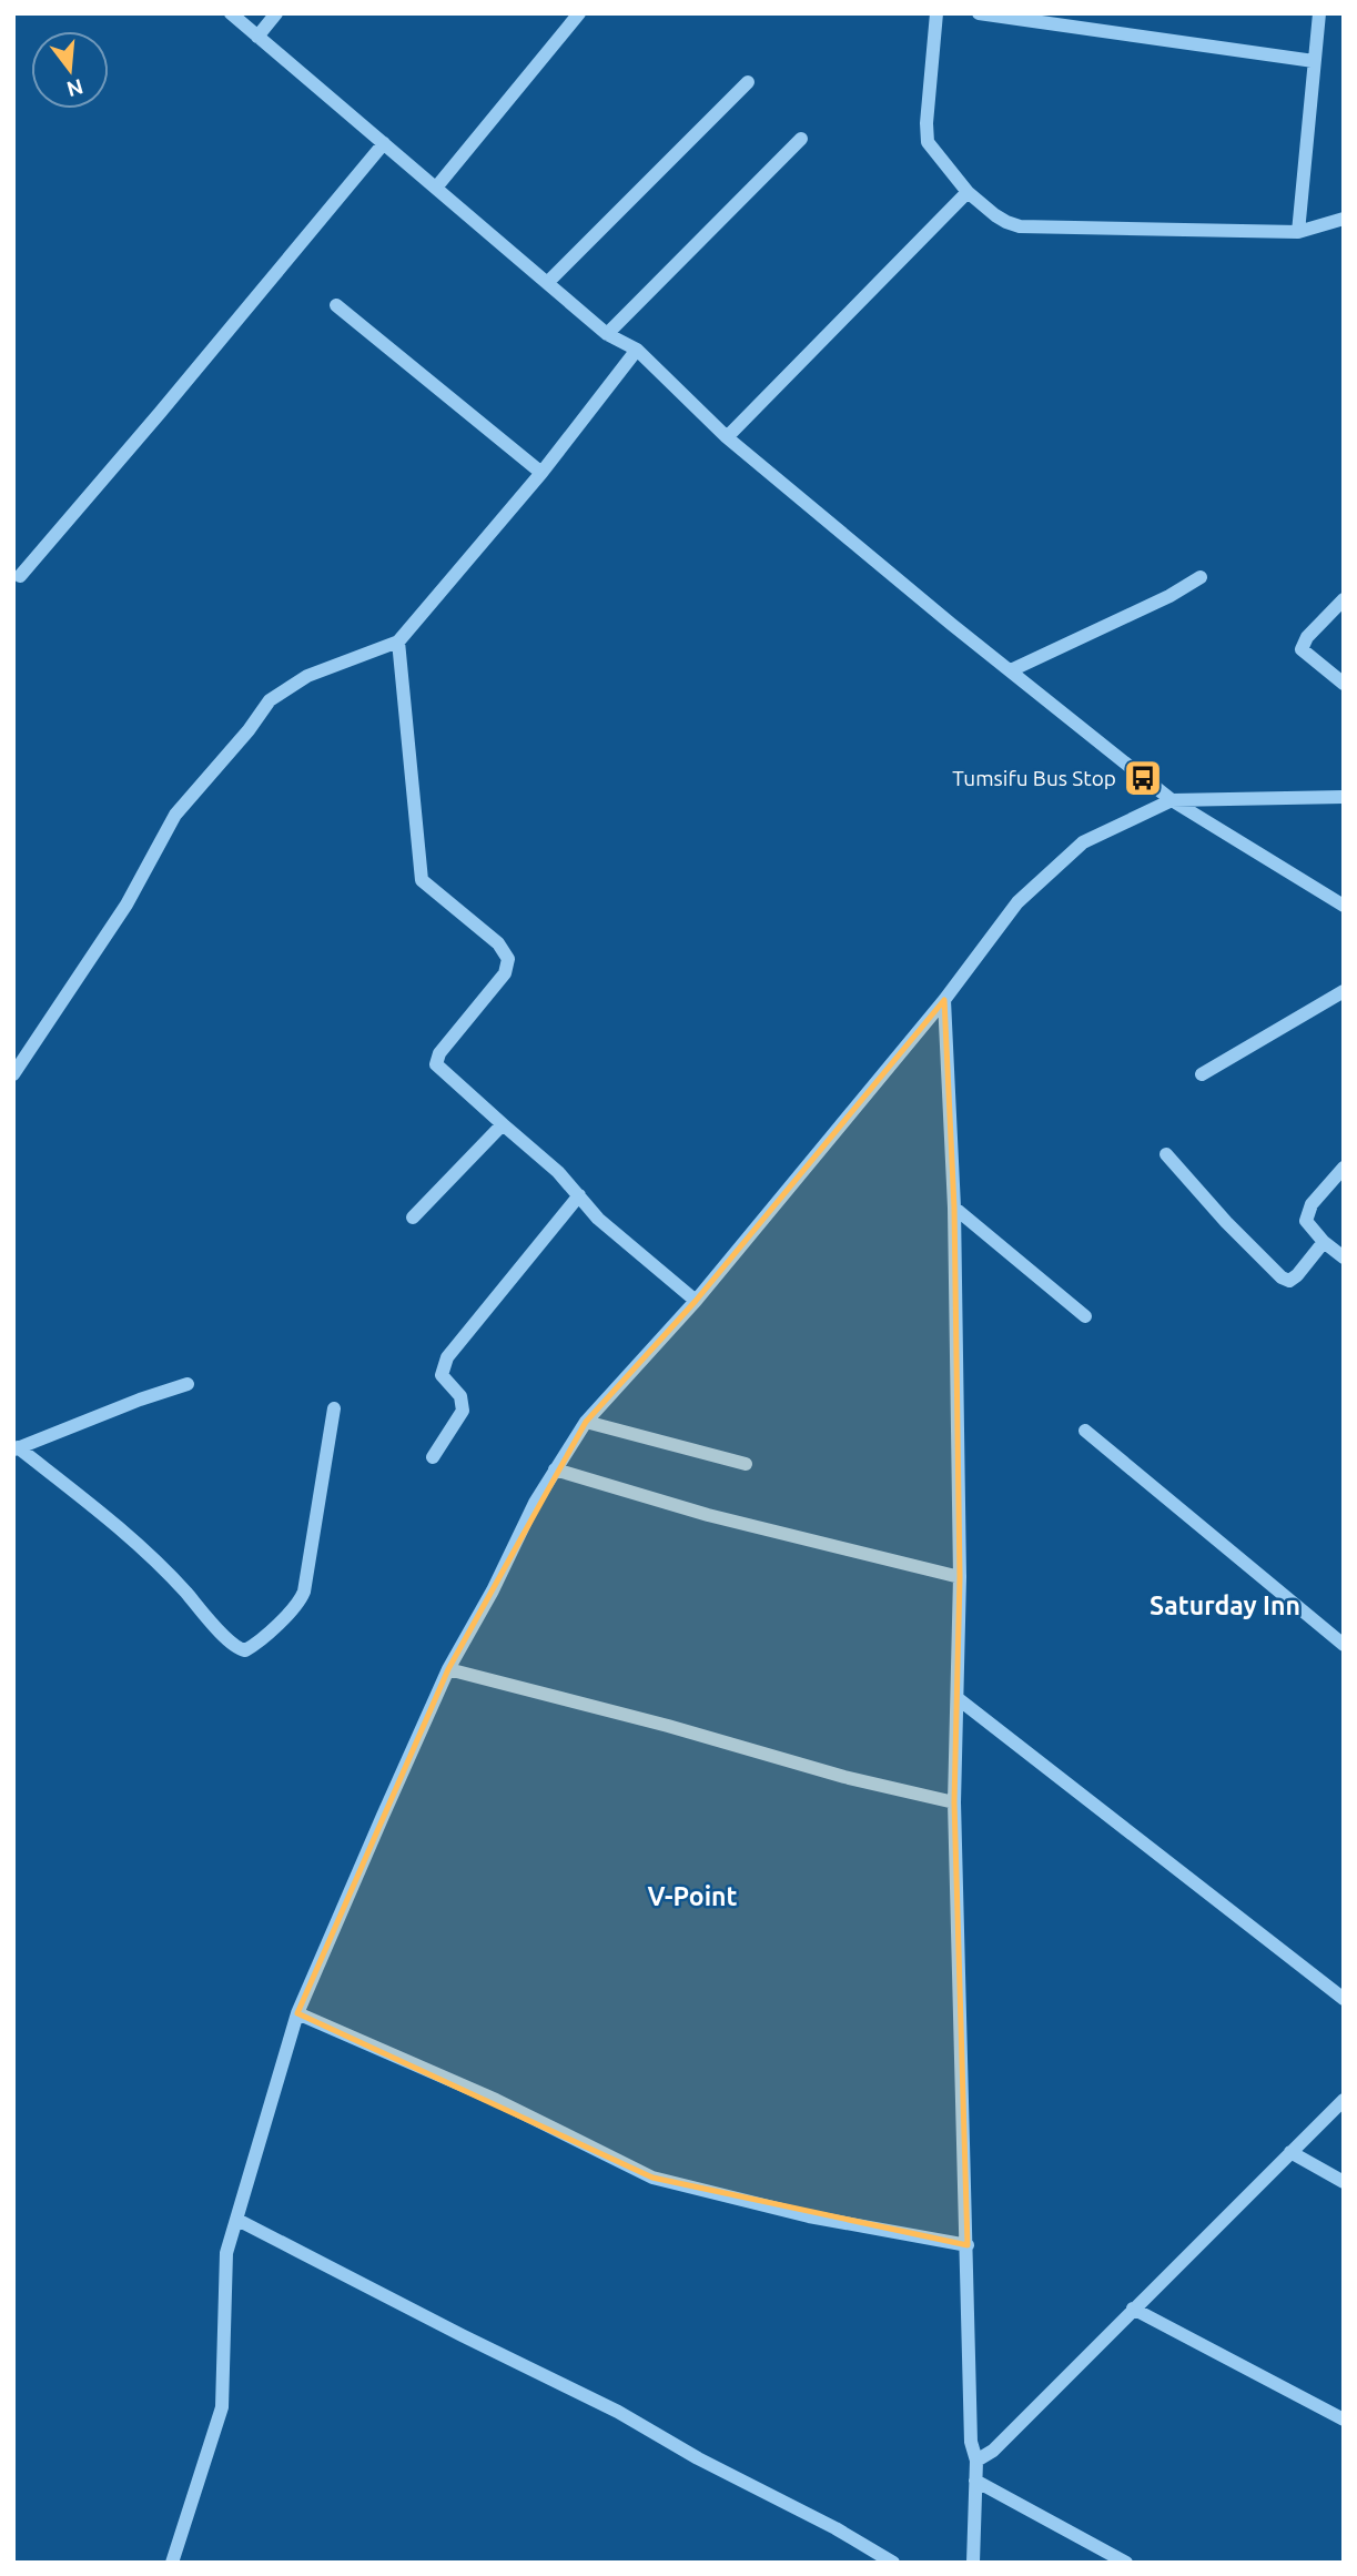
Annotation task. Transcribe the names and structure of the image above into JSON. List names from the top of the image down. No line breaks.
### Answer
{"districts":["Saturday Inn","V-Point"],"places":{"bus stop":["Tumsifu Bus Stop"]},"north":"bottom"}
